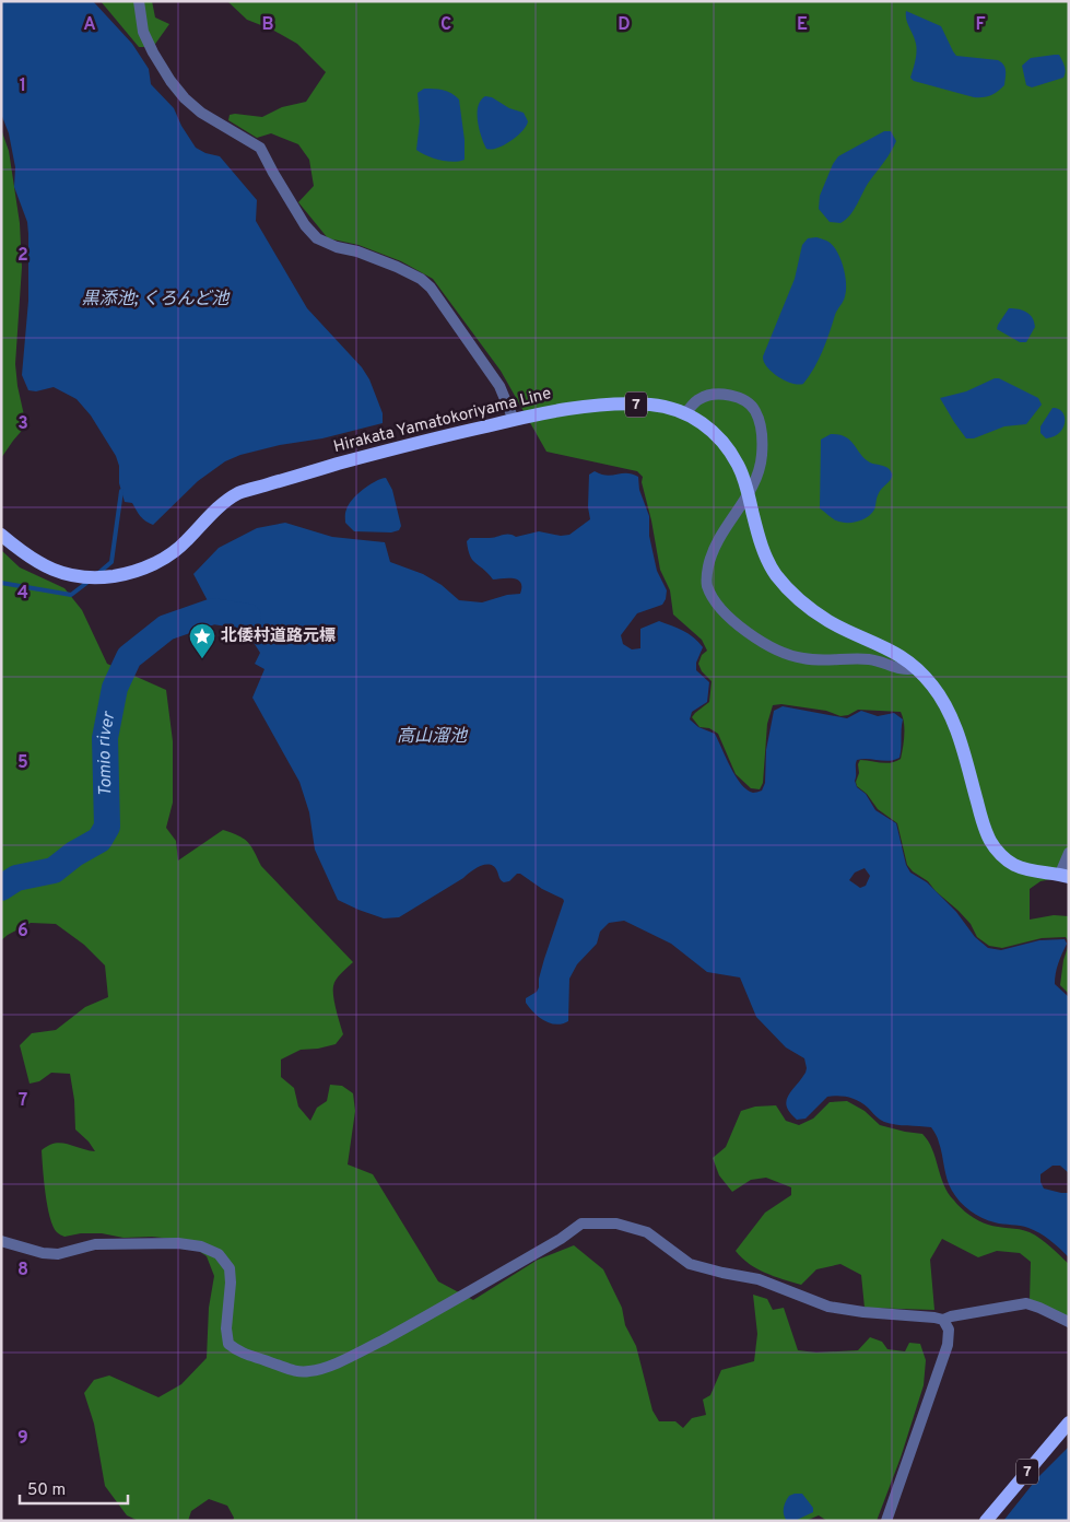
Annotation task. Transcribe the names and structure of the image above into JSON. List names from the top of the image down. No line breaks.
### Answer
{"streets":{"main road":["7","Hirakata Yamatokoriyama Line"]},"water":["黒添池; くろんど池","高山溜池","Tomio river"],"places":{"place":["北倭村道路元標"]},"scale_bar":"50 m","grid":{"columns":["A","B","C","D","E","F"],"rows":["1","2","3","4","5","6","7","8","9"]}}
